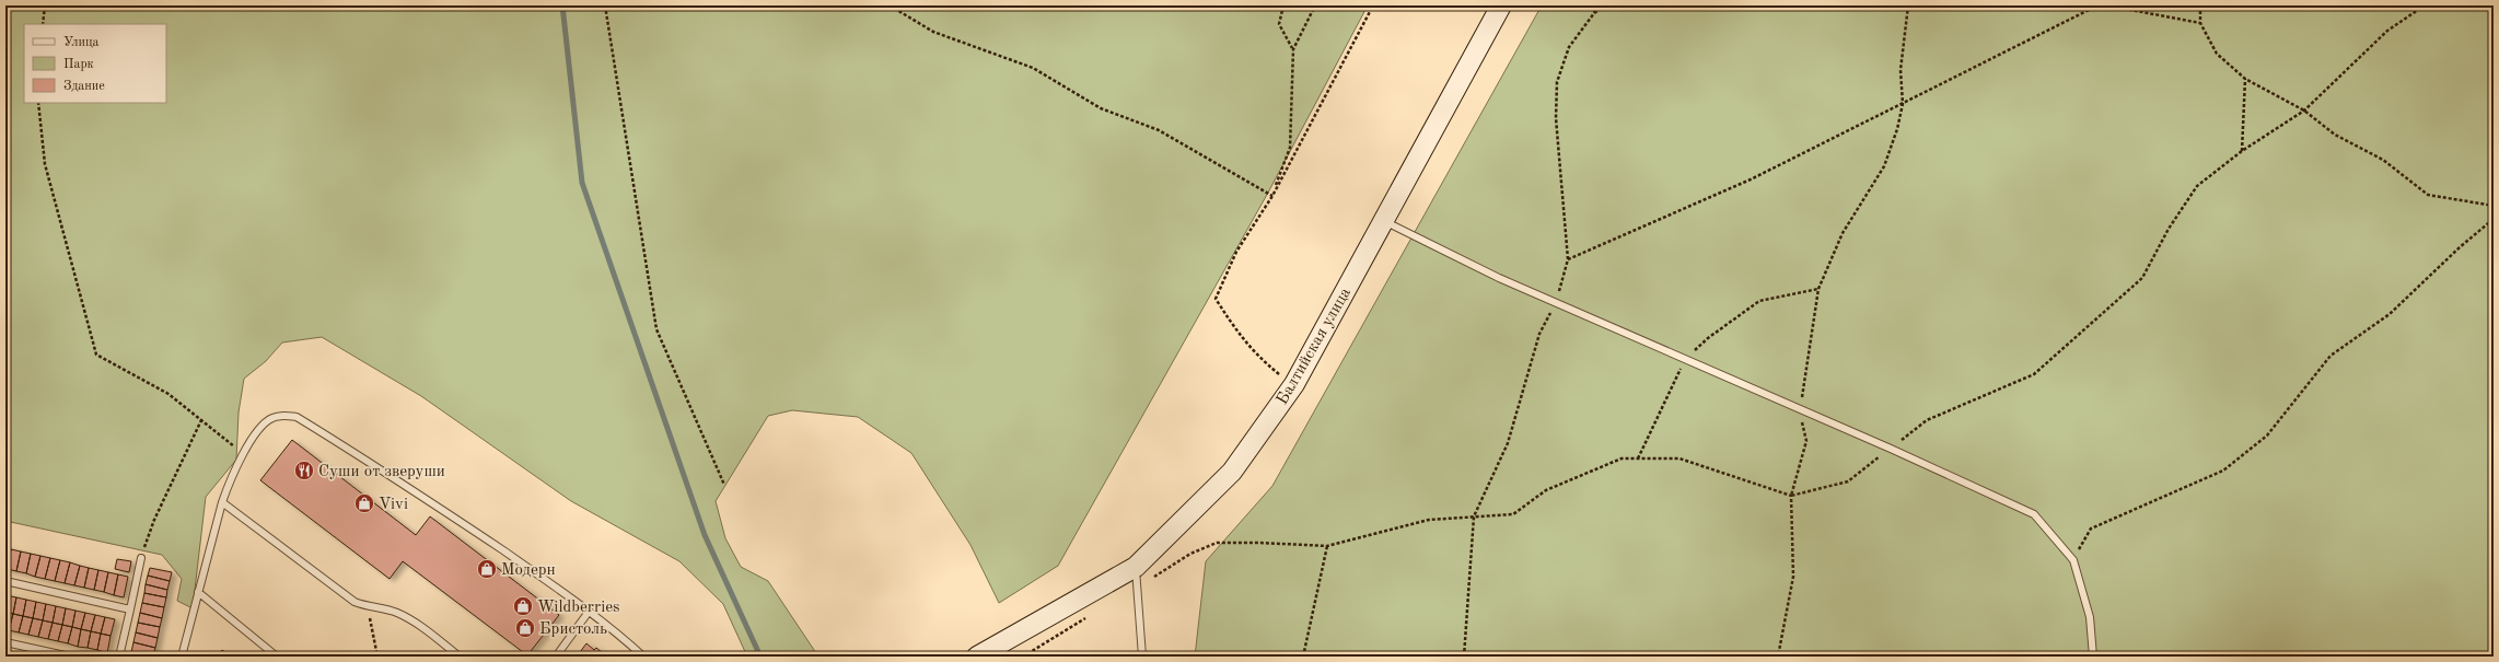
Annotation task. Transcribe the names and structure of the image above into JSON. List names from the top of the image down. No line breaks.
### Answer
{"streets":{"main road":["Балтийская улица"]},"places":{"restaurant":["Суши от зверуши"],"shop":["Vivi","Модерн","Wildberries","Бристоль"]},"legend":["Улица","Парк","Здание"]}
